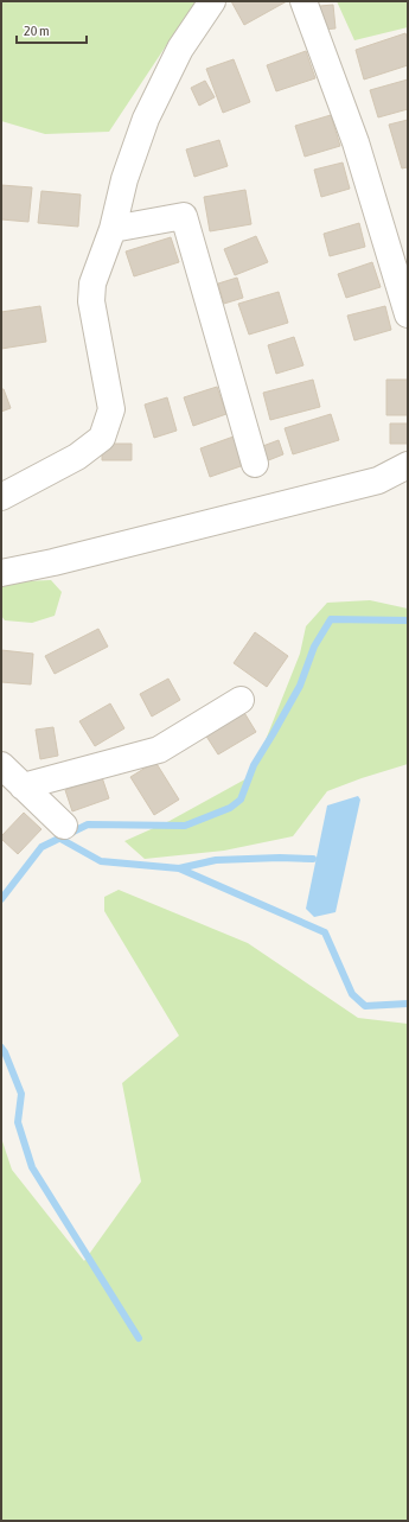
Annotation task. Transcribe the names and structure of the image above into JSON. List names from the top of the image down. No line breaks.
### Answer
{"scale_bar":"20 m"}
